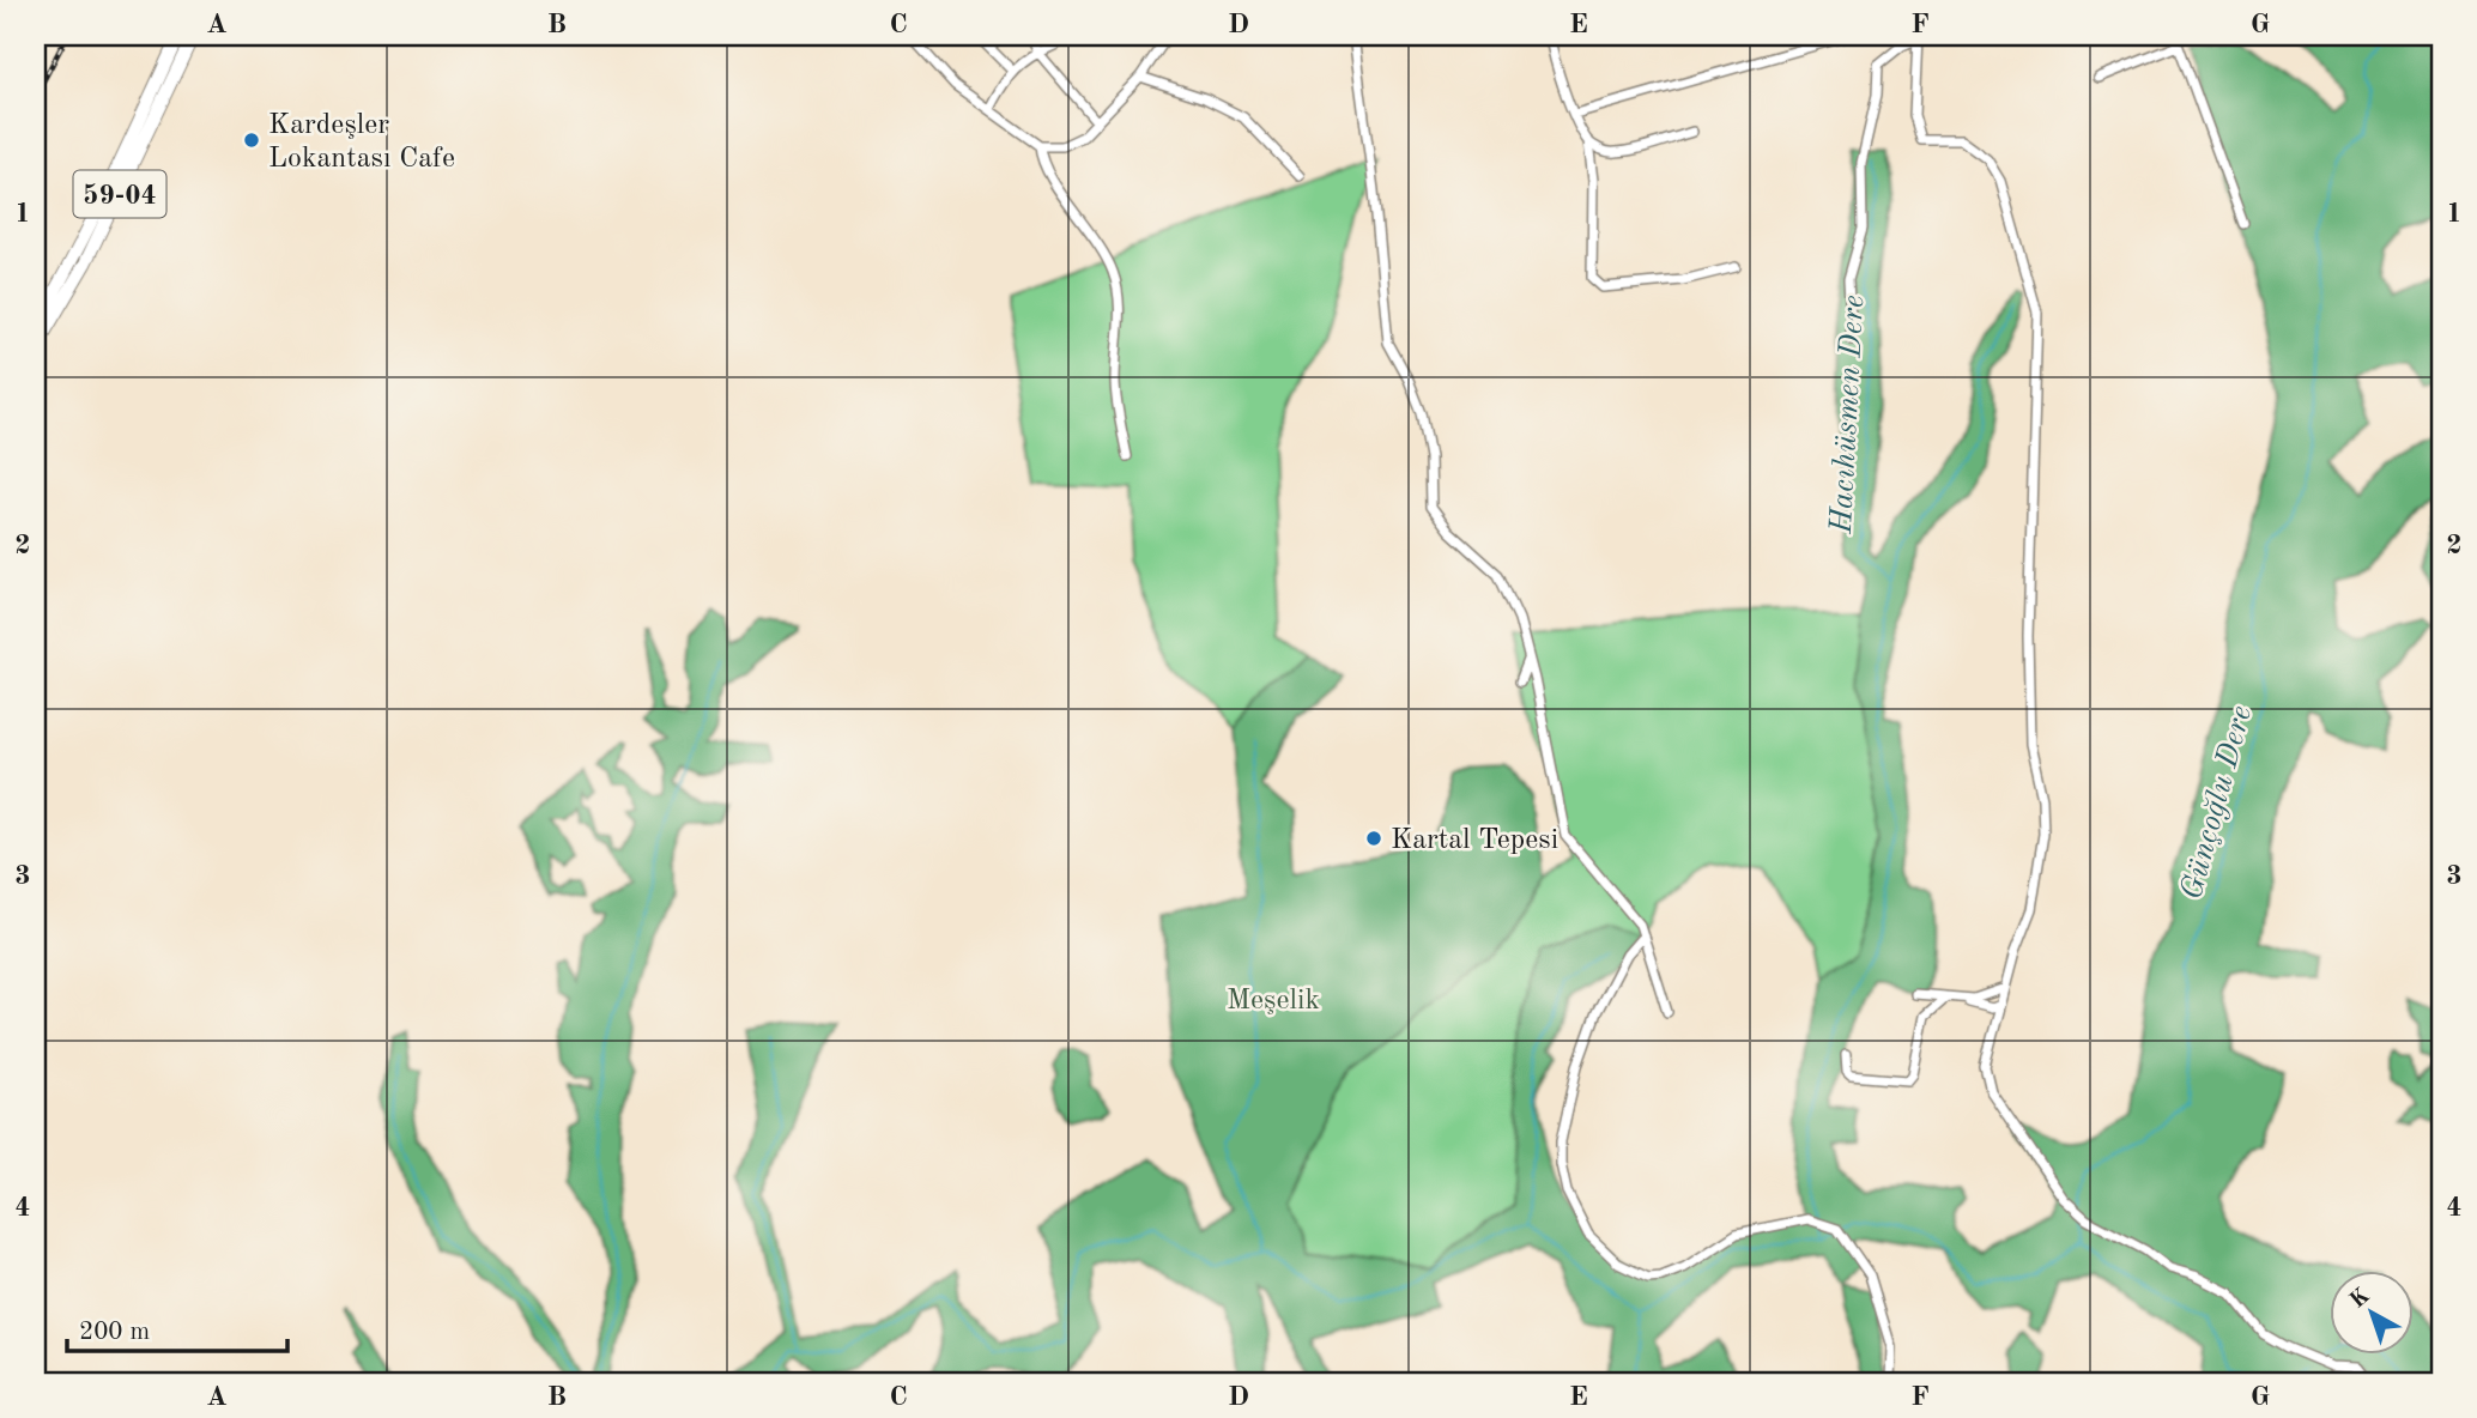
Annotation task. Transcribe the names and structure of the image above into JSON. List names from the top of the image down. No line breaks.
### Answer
{"streets":{"main road":["59-04"]},"water":["Hacıhüsmen Dere","Günçoğlu Dere"],"parks":["Meşelik"],"places":["Kardeşler Lokantası Cafe","Kartal Tepesi"],"scale_bar":"200 m","north":"top left","grid":{"columns":["A","B","C","D","E","F","G"],"rows":["1","2","3","4"]}}
